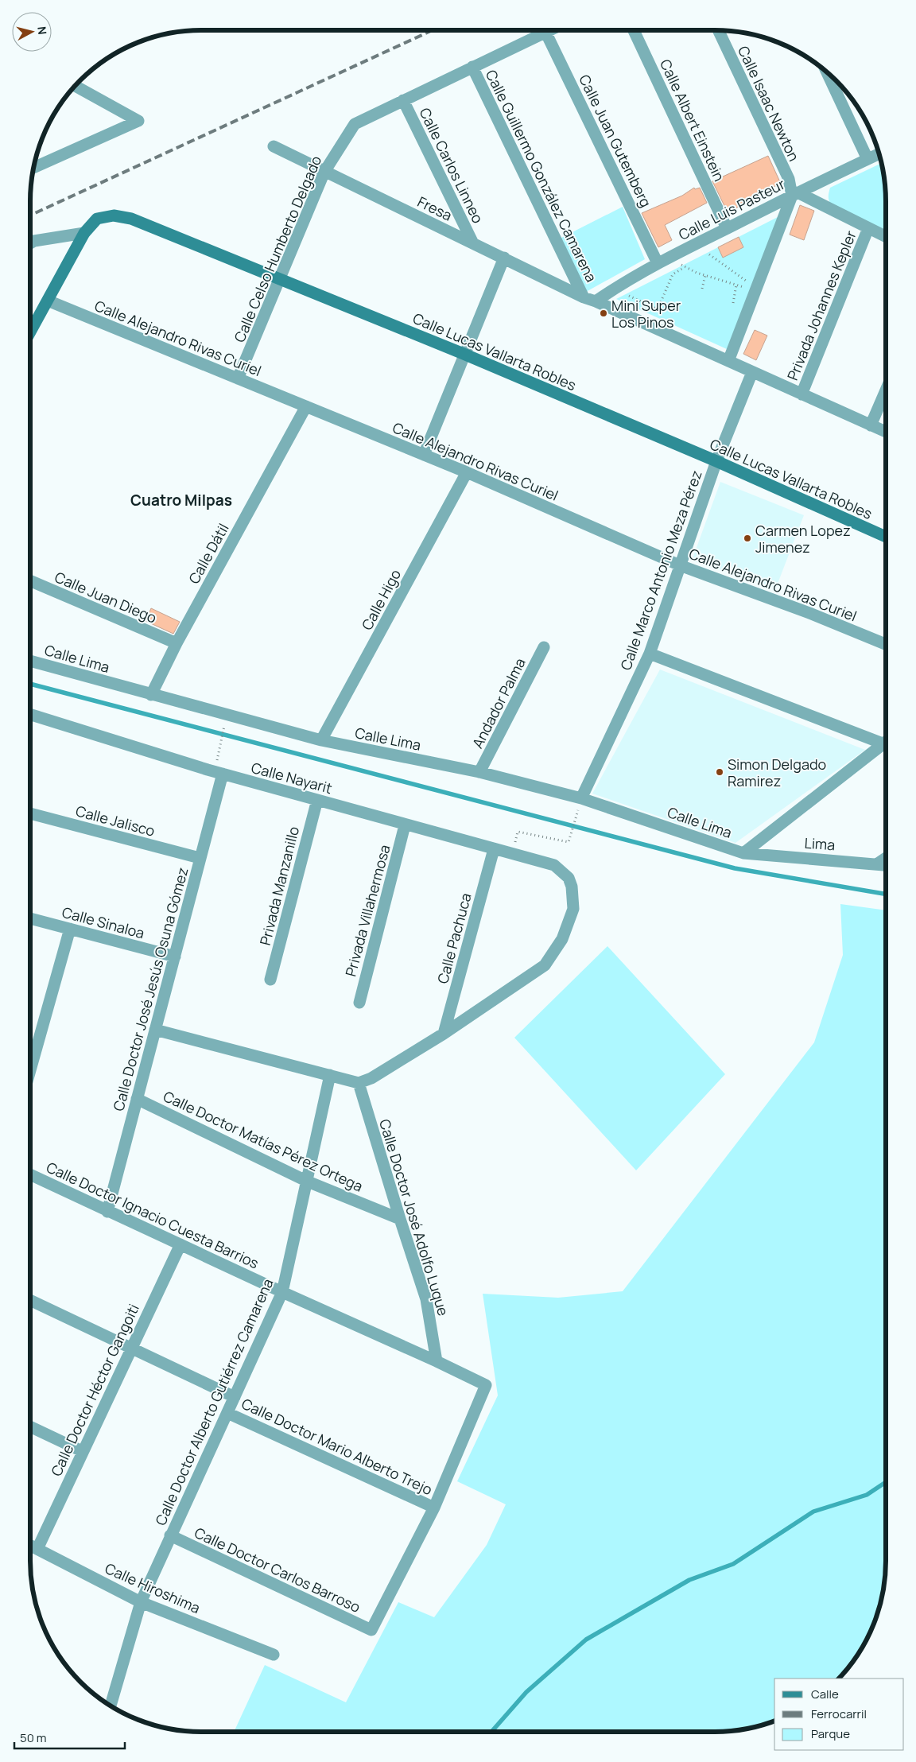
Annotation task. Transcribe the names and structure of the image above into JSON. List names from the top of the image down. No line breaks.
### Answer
{"streets":{"street":["Calle Isaac Newton","Calle Albert Einstein","Calle Juan Gutemberg","Calle Carlos Linneo","Calle Guillermo González Camarena","Fresa","Calle Luis Pasteur","Calle Celso Humberto Delgado","Privada Johannes Kepler","Calle Alejandro Rivas Curiel","Calle Lucas Vallarta Robles","Calle Dátil","Calle Marco Antonio Meza Pérez","Calle Juan Diego","Calle Higo","Calle Lima","Andador Palma","Calle Nayarit","Calle Jalisco","Lima","Privada Manzanillo","Privada Villahermosa","Calle Sinaloa","Calle Pachuca","Calle Doctor José Jesús Osuna Gómez","Calle Doctor Matías Pérez Ortega","Calle Doctor Ignacio Cuesta Barrios","Calle Doctor José Adolfo Luque","Calle Doctor Héctor Gangoiti","Calle Doctor Alberto Gutiérrez Camarena","Calle Doctor Mario Alberto Trejo","Calle Doctor Carlos Barroso","Calle Hiroshima"]},"crossings":[["Calle Isaac Newton","Calle Luis Pasteur"],["Calle Albert Einstein","Calle Luis Pasteur"],["Calle Juan Gutemberg","Calle Luis Pasteur"],["Calle Juan Gutemberg","Calle Celso Humberto Delgado"],["Calle Carlos Linneo","Fresa"],["Calle Carlos Linneo","Calle Celso Humberto Delgado"],["Calle Guillermo González Camarena","Fresa"],["Calle Guillermo González Camarena","Calle Luis Pasteur"],["Calle Guillermo González Camarena","Calle Celso Humberto Delgado"],["Fresa","Calle Luis Pasteur"],["Fresa","Calle Celso Humberto Delgado"],["Fresa","Privada Johannes Kepler"],["Fresa","Calle Marco Antonio Meza Pérez"],["Calle Celso Humberto Delgado","Calle Alejandro Rivas Curiel"],["Calle Celso Humberto Delgado","Calle Lucas Vallarta Robles"],["Calle Alejandro Rivas Curiel","Calle Lucas Vallarta Robles"],["Calle Alejandro Rivas Curiel","Calle Dátil"],["Calle Alejandro Rivas Curiel","Calle Marco Antonio Meza Pérez"],["Calle Alejandro Rivas Curiel","Calle Higo"],["Calle Lucas Vallarta Robles","Calle Marco Antonio Meza Pérez"],["Calle Dátil","Calle Juan Diego"],["Calle Dátil","Calle Lima"],["Calle Marco Antonio Meza Pérez","Calle Lima"],["Calle Higo","Calle Lima"],["Calle Lima","Andador Palma"],["Calle Lima","Lima"],["Calle Nayarit","Privada Manzanillo"],["Calle Nayarit","Privada Villahermosa"],["Calle Nayarit","Calle Pachuca"],["Calle Nayarit","Calle Doctor José Jesús Osuna Gómez"],["Calle Jalisco","Calle Doctor José Jesús Osuna Gómez"],["Calle Sinaloa","Calle Doctor José Jesús Osuna Gómez"],["Calle Doctor José Jesús Osuna Gómez","Calle Doctor Matías Pérez Ortega"],["Calle Doctor José Jesús Osuna Gómez","Calle Doctor Ignacio Cuesta Barrios"],["Calle Doctor Matías Pérez Ortega","Calle Doctor José Adolfo Luque"],["Calle Doctor Matías Pérez Ortega","Calle Doctor Alberto Gutiérrez Camarena"],["Calle Doctor Ignacio Cuesta Barrios","Calle Doctor José Adolfo Luque"],["Calle Doctor Ignacio Cuesta Barrios","Calle Doctor Héctor Gangoiti"],["Calle Doctor Ignacio Cuesta Barrios","Calle Doctor Alberto Gutiérrez Camarena"],["Calle Doctor Ignacio Cuesta Barrios","Calle Doctor Mario Alberto Trejo"],["Calle Doctor Ignacio Cuesta Barrios","Calle Doctor Carlos Barroso"],["Calle Doctor Héctor Gangoiti","Calle Hiroshima"],["Calle Doctor Alberto Gutiérrez Camarena","Calle Doctor Mario Alberto Trejo"],["Calle Doctor Alberto Gutiérrez Camarena","Calle Doctor Carlos Barroso"],["Calle Doctor Alberto Gutiérrez Camarena","Calle Hiroshima"],["Calle Doctor Mario Alberto Trejo","Calle Doctor Carlos Barroso"]],"districts":["Cuatro Milpas"],"places":["Mini Super Los Pinos","Carmen Lopez Jimenez","Simon Delgado Ramirez"],"legend":["Calle","Ferrocarril","Parque"],"scale_bar":"50 m","north":"right"}
